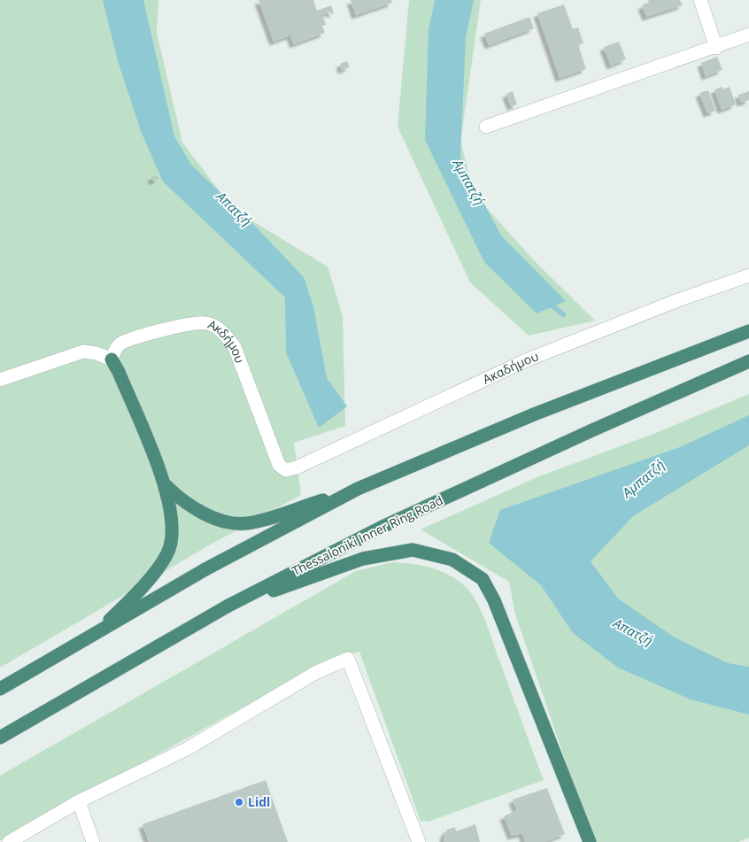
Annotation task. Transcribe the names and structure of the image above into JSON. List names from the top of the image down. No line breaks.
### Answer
{"streets":{"highway":["Thessaloniki Inner Ring Road"],"street":["Ακδήμου","Ακαδήμου"]},"crossings":[["Ακδήμου","Ακαδήμου"]],"water":["Αμπατζή","Απατζή"],"places":["Lidl"]}
